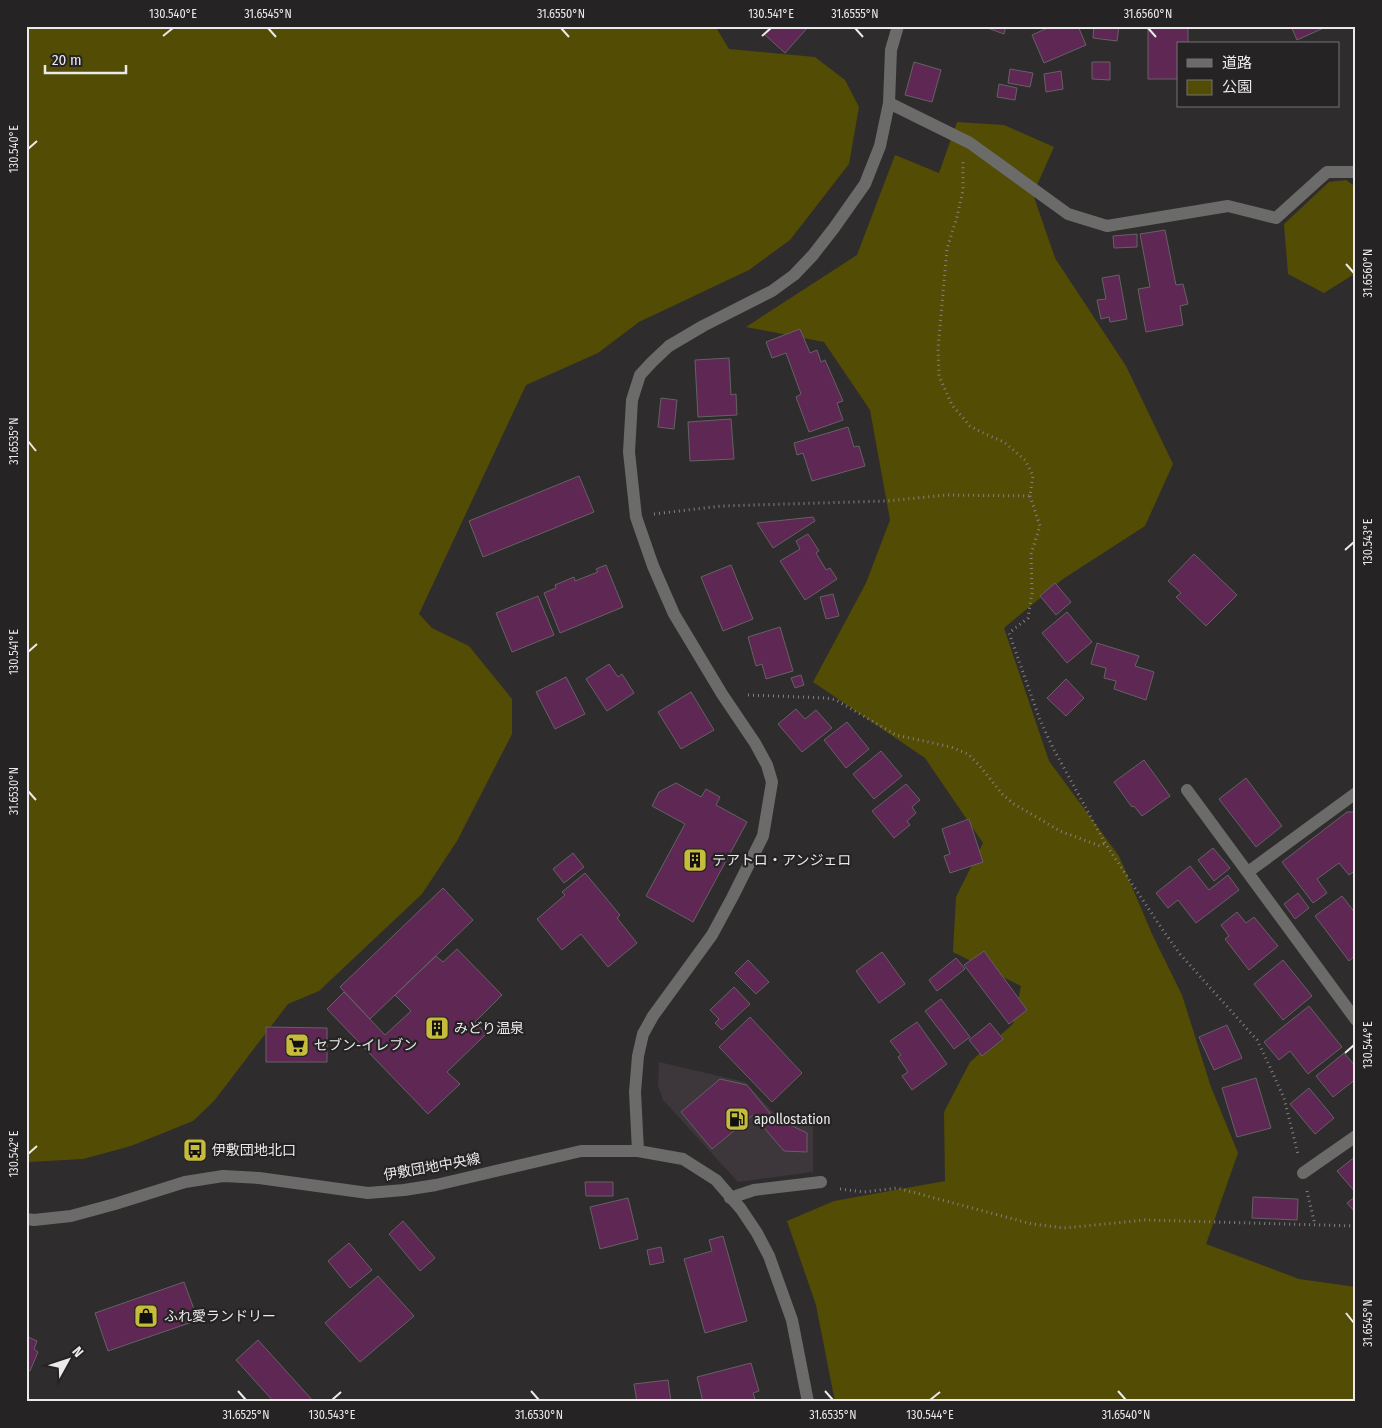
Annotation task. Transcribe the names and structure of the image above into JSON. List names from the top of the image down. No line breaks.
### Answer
{"streets":{"street":["伊敷団地中央線"]},"places":{"building":["テアトロ・アンジェロ","みどり温泉"],"supermarket":["セブン-イレブン"],"fuel station":["apollostation"],"bus stop":["伊敷団地北口"],"shop":["ふれ愛ランドリー"]},"legend":["道路","公園"],"scale_bar":"20 m","north":"top right","coordinates":["130.540°E","31.6545°N","31.6550°N","130.541°E","31.6555°N","31.6560°N","31.6535°N","130.543°E","31.6530°N","130.544°E","130.542°E","31.6525°N","31.6540°N"]}
